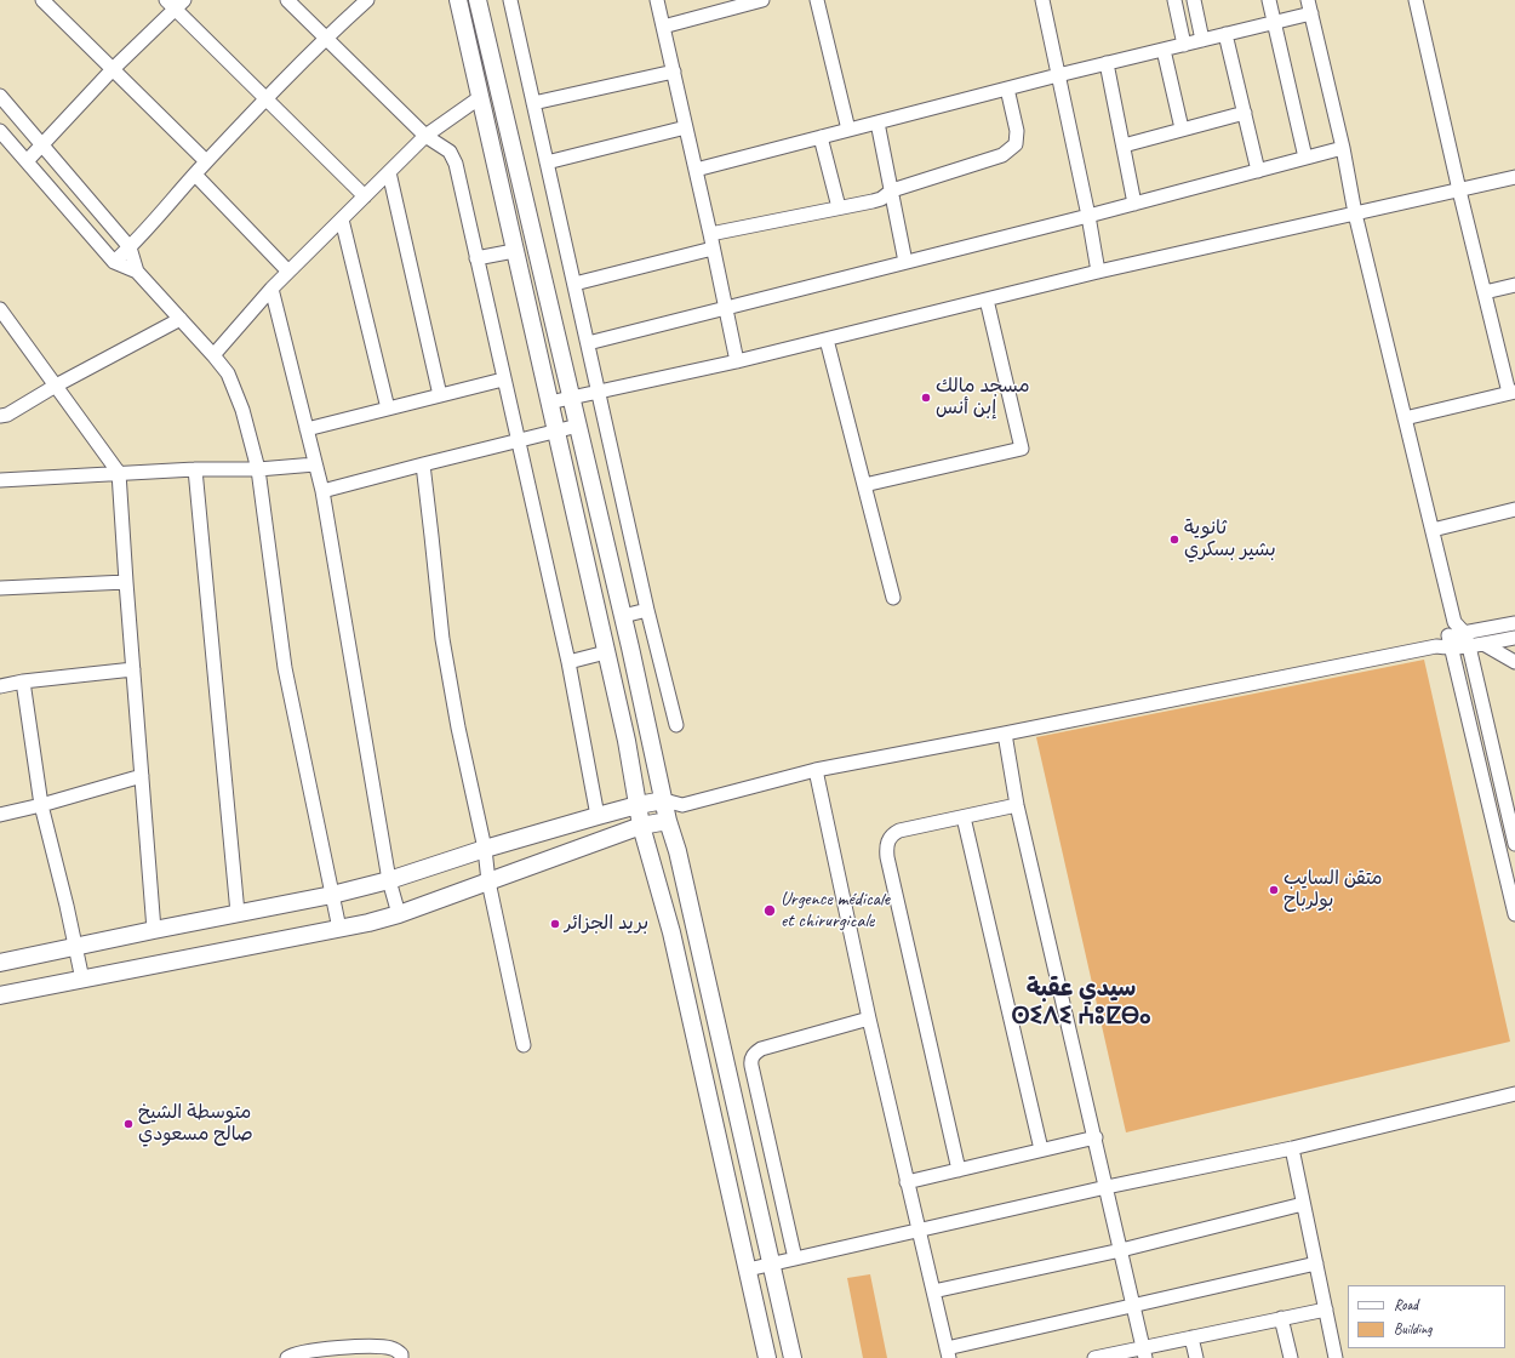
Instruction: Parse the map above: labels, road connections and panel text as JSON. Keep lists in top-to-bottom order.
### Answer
{
  "districts": ["سيدي عقبة ⵙⵉⴷⵉ ⵄⵓⵇⴱⴰ"],
  "places": [
    "مسجد مالك إبن أنس",
    "ثانوية بشير بسكري",
    "متقن السايب بولرباح",
    "Urgence médicale et chirurgicale",
    "بريد الجزائر",
    "متوسطة الشيخ صالح مسعودي"
  ],
  "legend": ["Road", "Building"]
}
